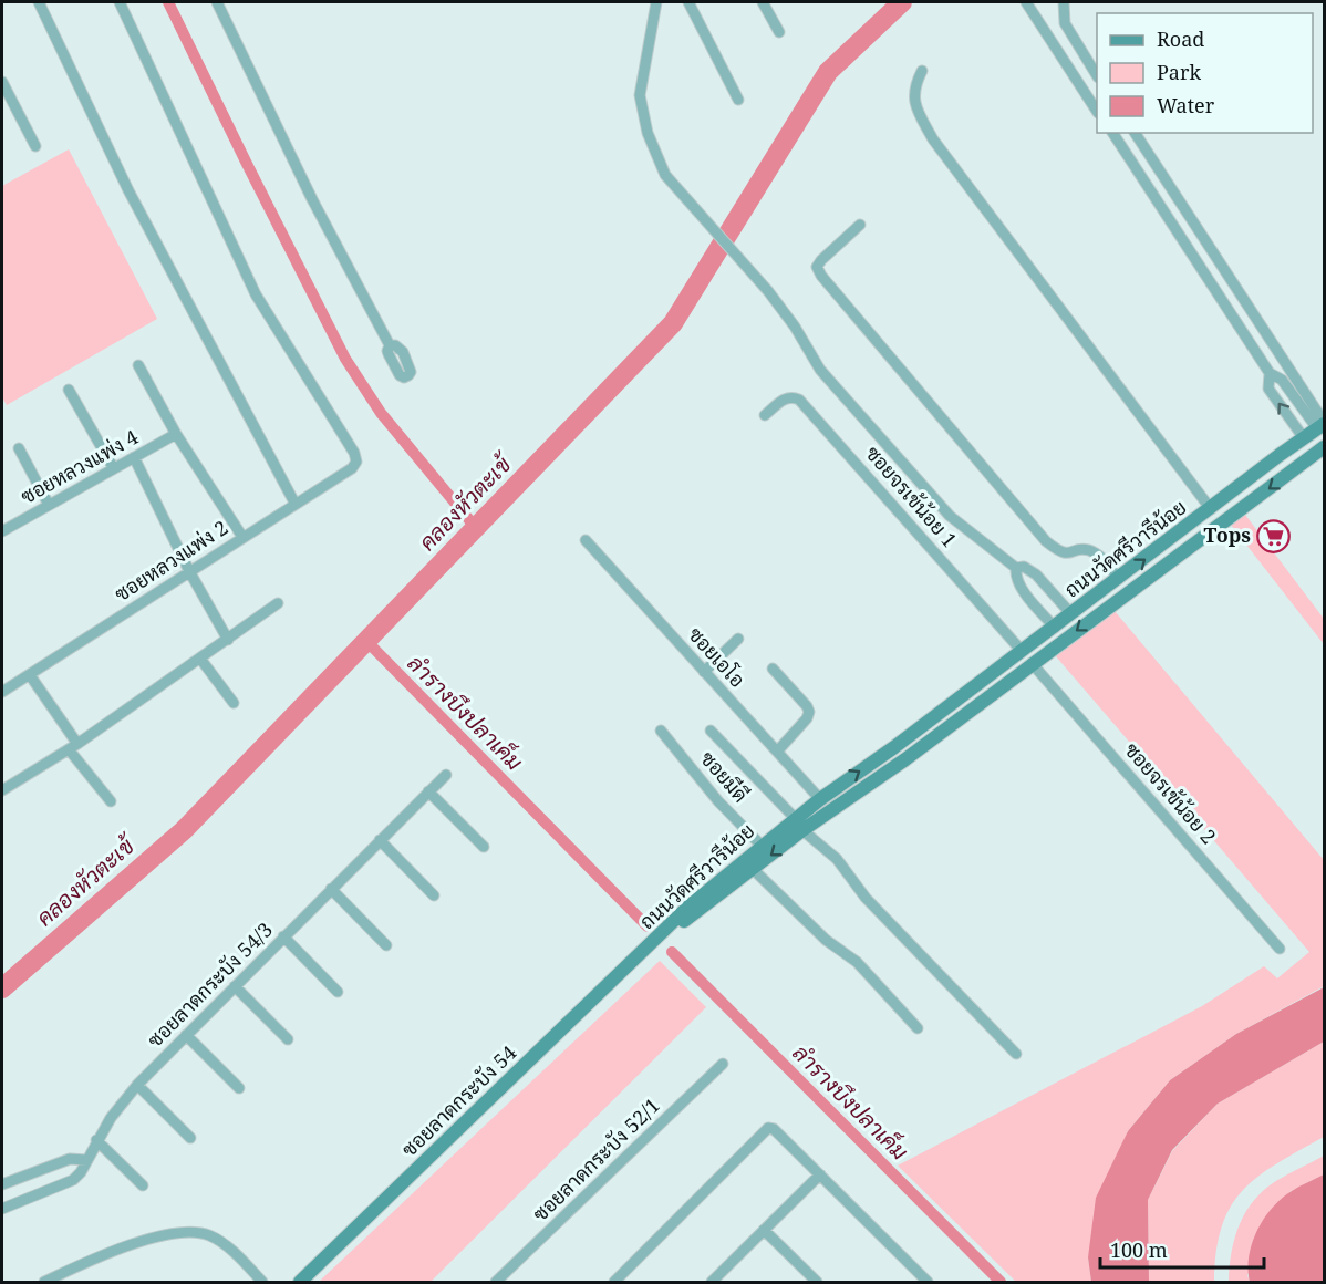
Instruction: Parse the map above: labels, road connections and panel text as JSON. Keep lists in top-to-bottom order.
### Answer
{
  "streets": {
    "main road": ["ถนนวัดศรีวารีน้อย", "ซอยลาดกระบัง 54"],
    "street": [
      "ซอยหลวงแพ่ง 4",
      "ซอยจรเข้น้อย 1",
      "ซอยหลวงแพ่ง 2",
      "ซอยเอโอ",
      "ซอยมีดี",
      "ซอยจรเข้น้อย 2",
      "ซอยลาดกระบัง 54/3",
      "ซอยลาดกระบัง 52/1"
    ]
  },
  "crossings": [
    ["ซอยจรเข้น้อย 1", "ถนนวัดศรีวารีน้อย"],
    ["ถนนวัดศรีวารีน้อย", "ซอยเอโอ"],
    ["ถนนวัดศรีวารีน้อย", "ซอยมีดี"],
    ["ถนนวัดศรีวารีน้อย", "ซอยจรเข้น้อย 2"],
    ["ถนนวัดศรีวารีน้อย", "ซอยลาดกระบัง 54"]
  ],
  "water": ["คลองหัวตะเข้", "ลำรางบึงปลาเค็ม"],
  "places": {
    "supermarket": ["Tops"]
  },
  "legend": ["Road", "Park", "Water"],
  "scale_bar": "100 m"
}
